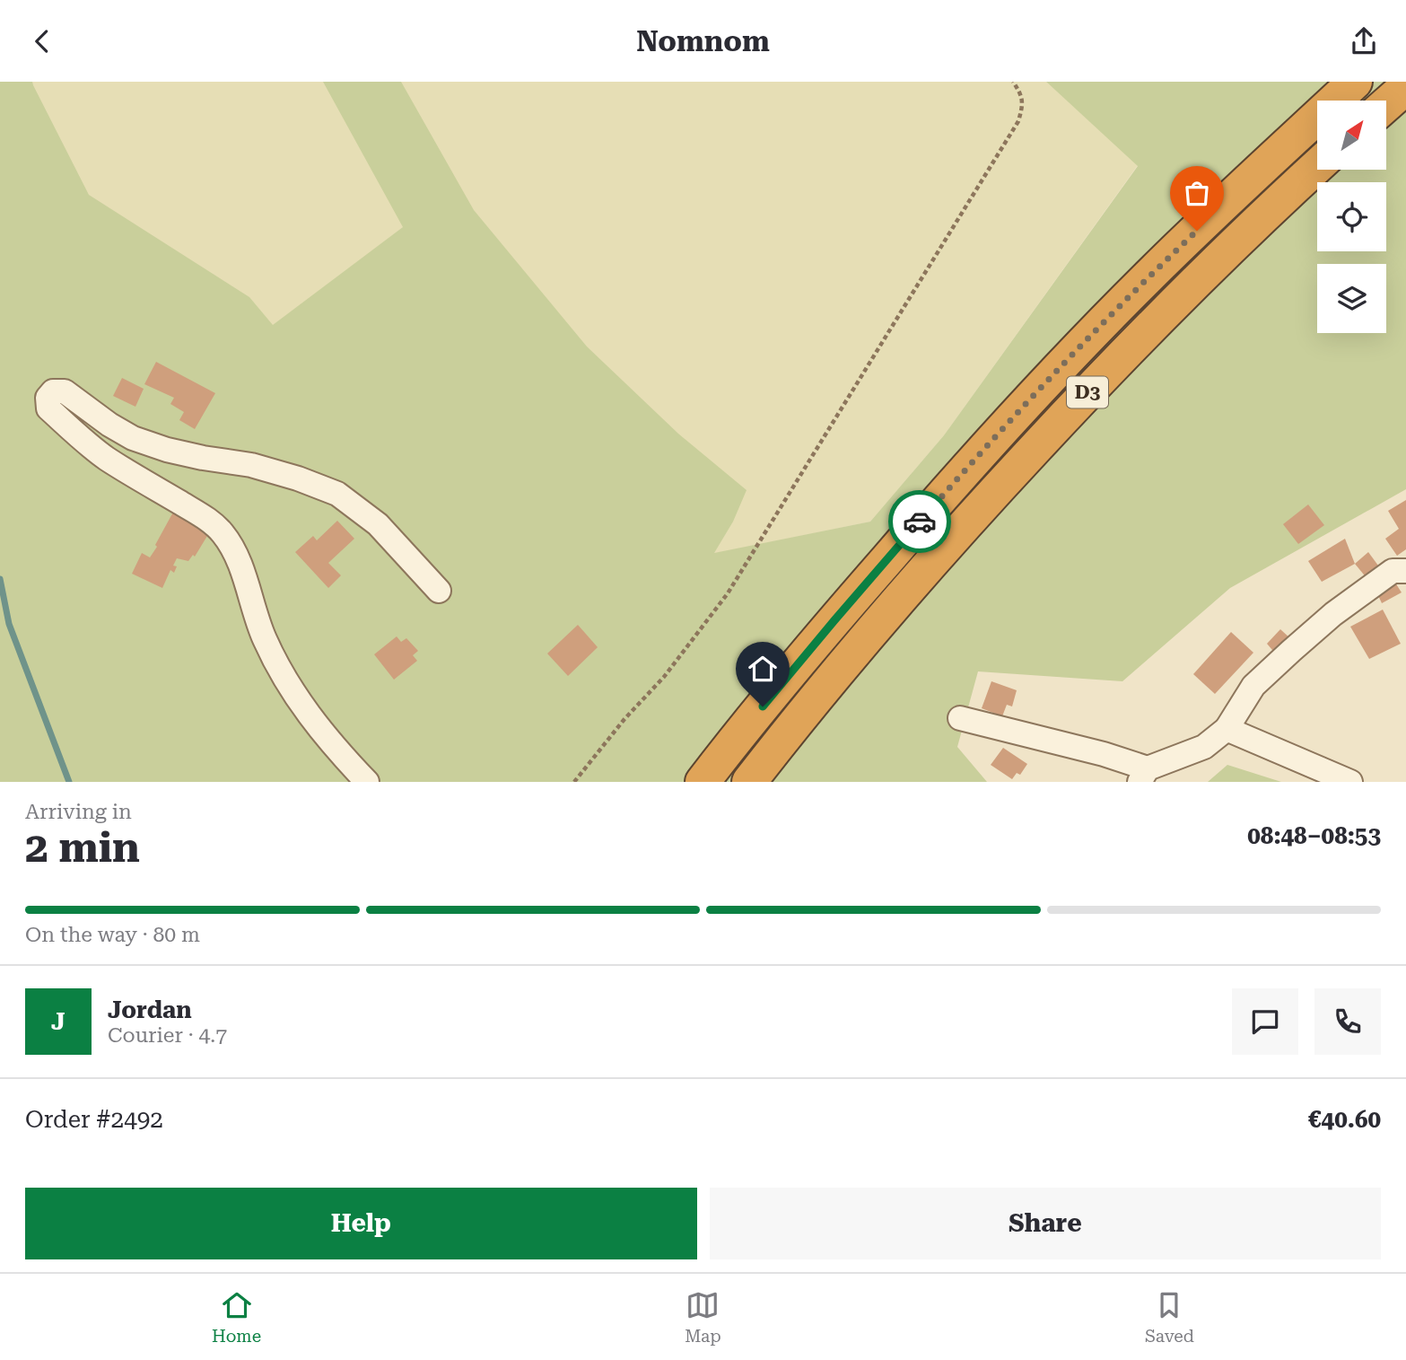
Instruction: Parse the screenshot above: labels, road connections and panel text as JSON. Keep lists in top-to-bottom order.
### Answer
{
  "streets": {
    "highway": ["D3"]
  },
  "north": "top right",
  "page": {
    "header": "Nomnom",
    "heading": ["2 min", "Arriving in", "08:48–08:53"],
    "panel": [
      "Jordan",
      "Courier · 4.7",
      "Order #2492",
      "€40.60"
    ],
    "bar": "On the way · 80 m",
    "round": "J",
    "buttons": ["Help", "Share"],
    "tabs": ["Home", "Map", "Saved"]
  }
}
